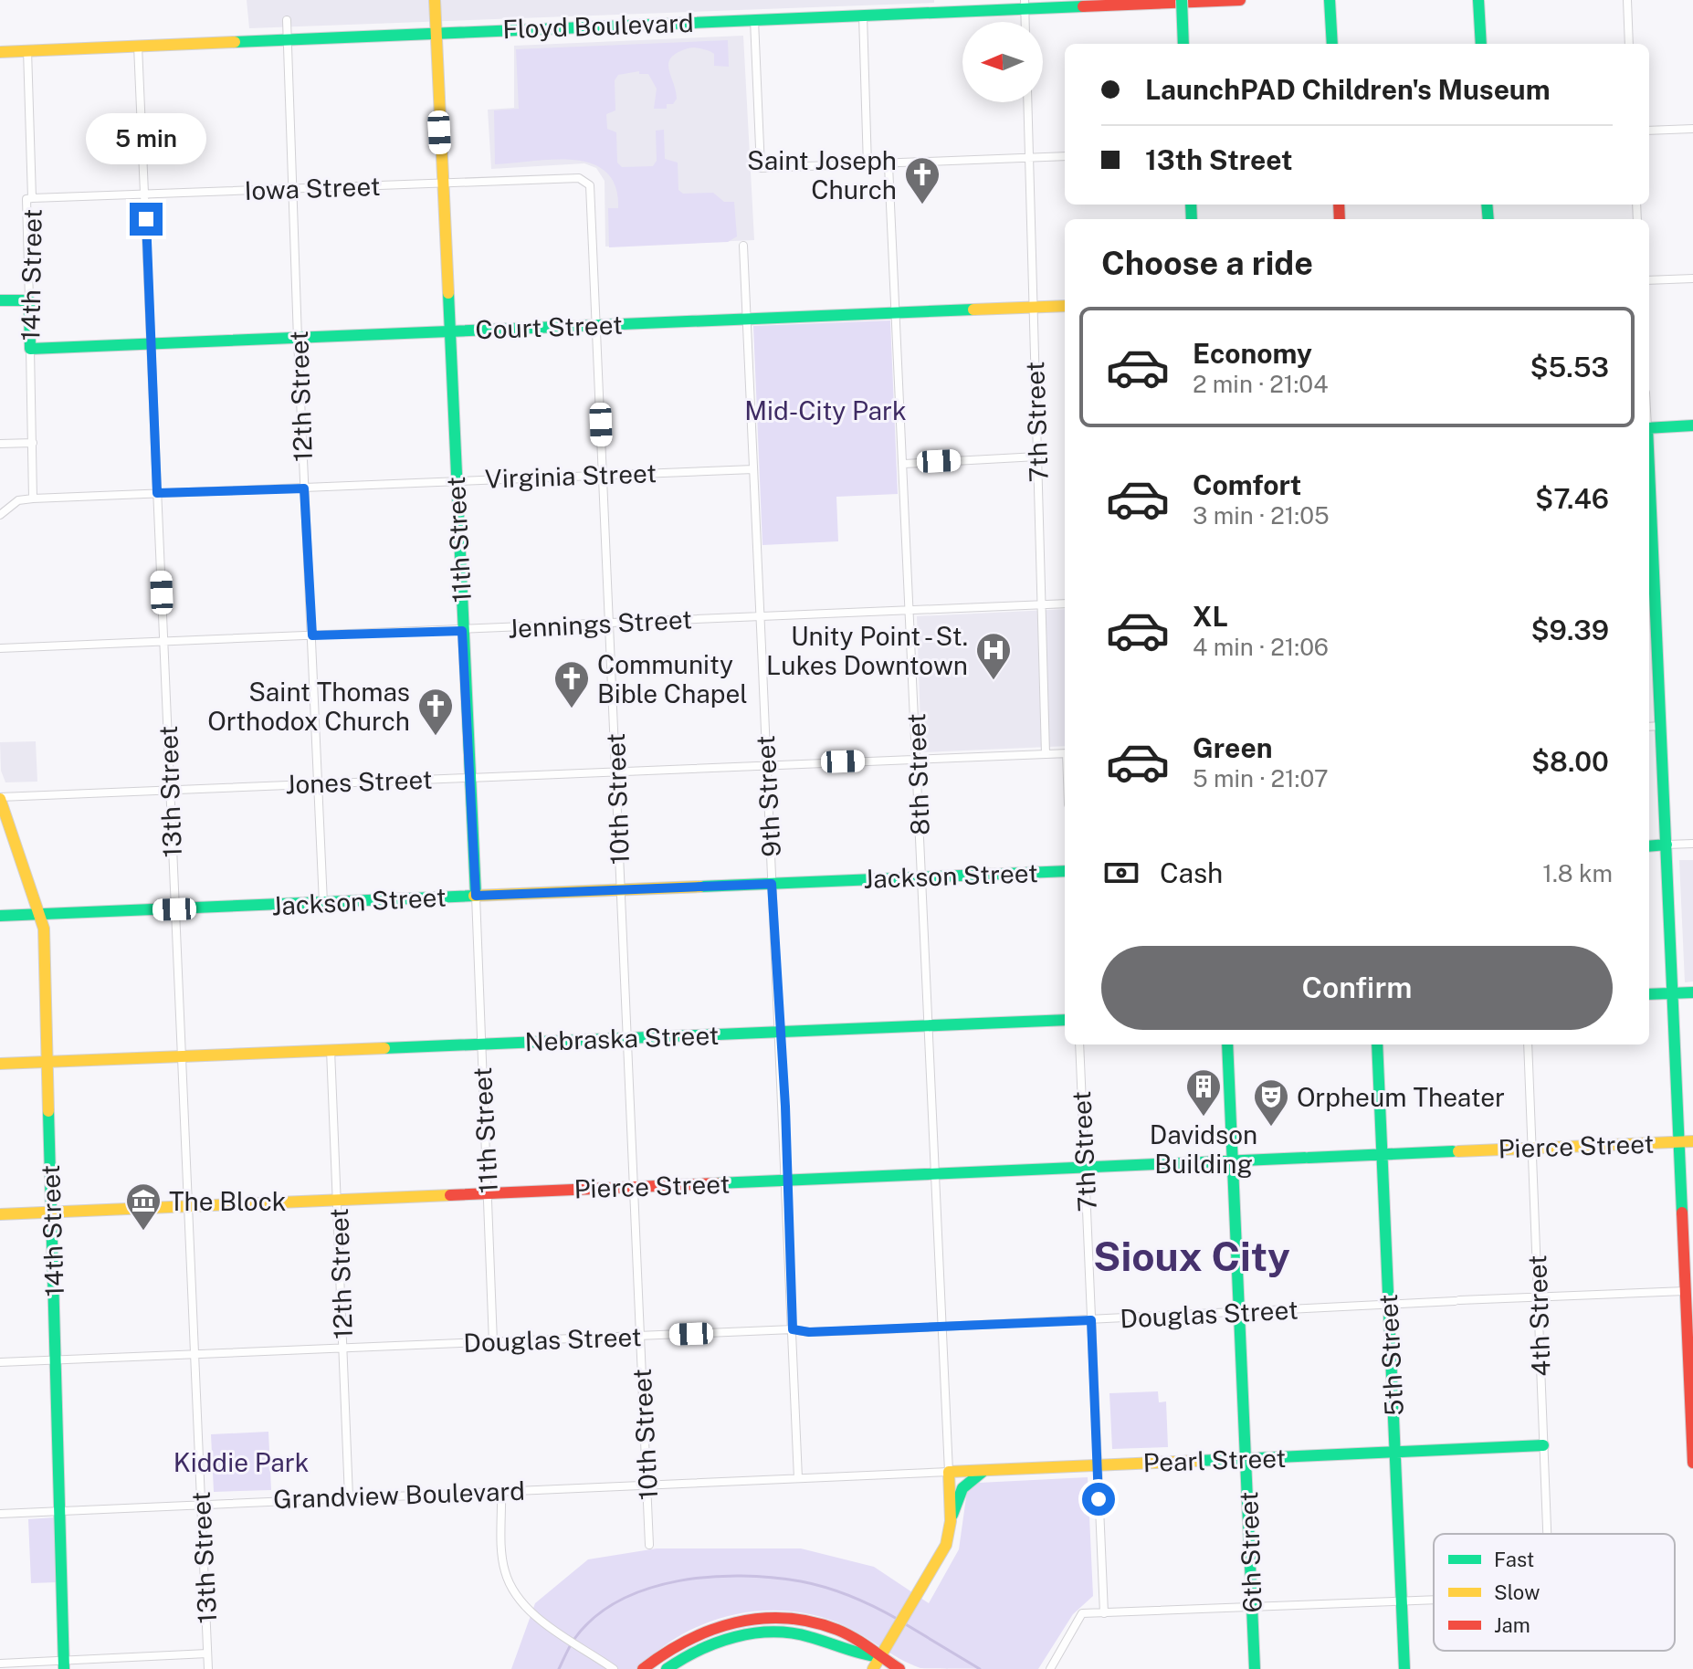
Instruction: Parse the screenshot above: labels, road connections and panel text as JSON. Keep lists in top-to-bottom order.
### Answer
{
  "streets": {
    "main road": [
      "Floyd Boulevard",
      "14th Street",
      "Court Street",
      "11th Street",
      "Jackson Street",
      "Nebraska Street",
      "Pierce Street",
      "5th Street",
      "Pearl Street",
      "6th Street"
    ],
    "street": [
      "Iowa Street",
      "12th Street",
      "7th Street",
      "Virginia Street",
      "Jennings Street",
      "8th Street",
      "Jones Street",
      "13th Street",
      "9th Street",
      "10th Street",
      "Douglas Street",
      "4th Street",
      "Grandview Boulevard"
    ]
  },
  "crossings": [
    ["Floyd Boulevard", "14th Street"],
    ["Floyd Boulevard", "12th Street"],
    ["Floyd Boulevard", "11th Street"],
    ["Floyd Boulevard", "13th Street"],
    ["Iowa Street", "14th Street"],
    ["Iowa Street", "12th Street"],
    ["Iowa Street", "11th Street"],
    ["Iowa Street", "13th Street"],
    ["Iowa Street", "10th Street"],
    ["14th Street", "Court Street"],
    ["14th Street", "Virginia Street"],
    ["14th Street", "Jones Street"],
    ["14th Street", "Jackson Street"],
    ["14th Street", "Nebraska Street"],
    ["14th Street", "Pierce Street"],
    ["14th Street", "Douglas Street"],
    ["14th Street", "Grandview Boulevard"],
    ["Court Street", "12th Street"],
    ["Court Street", "7th Street"],
    ["Court Street", "11th Street"],
    ["Court Street", "8th Street"],
    ["Court Street", "13th Street"],
    ["Court Street", "9th Street"],
    ["Court Street", "10th Street"],
    ["12th Street", "Virginia Street"],
    ["12th Street", "Jennings Street"],
    ["12th Street", "Jones Street"],
    ["12th Street", "Jackson Street"],
    ["12th Street", "Nebraska Street"],
    ["12th Street", "Pierce Street"],
    ["12th Street", "Douglas Street"],
    ["12th Street", "Grandview Boulevard"],
    ["7th Street", "Jennings Street"],
    ["7th Street", "Jones Street"],
    ["7th Street", "Pierce Street"],
    ["7th Street", "Douglas Street"],
    ["7th Street", "Pearl Street"],
    ["Virginia Street", "11th Street"],
    ["Virginia Street", "13th Street"],
    ["Virginia Street", "9th Street"],
    ["Virginia Street", "10th Street"],
    ["11th Street", "Jennings Street"],
    ["11th Street", "Jones Street"],
    ["11th Street", "Jackson Street"],
    ["11th Street", "Nebraska Street"],
    ["11th Street", "Pierce Street"],
    ["11th Street", "Douglas Street"],
    ["Jennings Street", "8th Street"],
    ["Jennings Street", "13th Street"],
    ["Jennings Street", "9th Street"],
    ["Jennings Street", "10th Street"],
    ["8th Street", "Jones Street"],
    ["8th Street", "Jackson Street"],
    ["8th Street", "Nebraska Street"],
    ["8th Street", "Pierce Street"],
    ["8th Street", "Douglas Street"],
    ["8th Street", "Pearl Street"],
    ["Jones Street", "13th Street"],
    ["Jones Street", "9th Street"],
    ["Jones Street", "10th Street"],
    ["13th Street", "Jackson Street"],
    ["13th Street", "Nebraska Street"],
    ["13th Street", "Pierce Street"],
    ["13th Street", "Douglas Street"],
    ["13th Street", "Grandview Boulevard"],
    ["9th Street", "Jackson Street"],
    ["9th Street", "Nebraska Street"],
    ["9th Street", "Pierce Street"],
    ["9th Street", "Douglas Street"],
    ["9th Street", "Pearl Street"],
    ["9th Street", "Grandview Boulevard"],
    ["10th Street", "Jackson Street"],
    ["10th Street", "Nebraska Street"],
    ["10th Street", "Pierce Street"],
    ["10th Street", "Douglas Street"],
    ["10th Street", "Grandview Boulevard"],
    ["Pierce Street", "4th Street"],
    ["Pierce Street", "5th Street"],
    ["Pierce Street", "6th Street"],
    ["Douglas Street", "4th Street"],
    ["Douglas Street", "5th Street"],
    ["Douglas Street", "6th Street"],
    ["4th Street", "5th Street"],
    ["4th Street", "Pearl Street"],
    ["5th Street", "Pearl Street"],
    ["Pearl Street", "Grandview Boulevard"],
    ["Pearl Street", "6th Street"]
  ],
  "districts": ["Sioux City"],
  "parks": ["Mid-City Park", "Kiddie Park"],
  "places": {
    "church": ["Saint Joseph Church", "Community Bible Chapel", "Saint Thomas Orthodox Church"],
    "hospital": ["Unity Point - St. Lukes Downtown"],
    "building": ["Davidson Building"],
    "theatre": ["Orpheum Theater"],
    "museum": ["The Block"]
  },
  "legend": ["Fast", "Slow", "Jam"],
  "north": "left",
  "page": {
    "banner": ["LaunchPAD Children's Museum", "13th Street"],
    "bubble": "5 min",
    "heading": "Choose a ride",
    "list": [
      {
        "name": "Economy",
        "note": "2 min · 21:04",
        "value": "$5.53"
      },
      {
        "name": "Comfort",
        "note": "3 min · 21:05",
        "value": "$7.46"
      },
      {
        "name": "XL",
        "note": "4 min · 21:06",
        "value": "$9.39"
      },
      {
        "name": "Green",
        "note": "5 min · 21:07",
        "value": "$8.00"
      }
    ],
    "pay": ["Cash", "1.8 km"],
    "buttons": "Confirm"
  }
}
